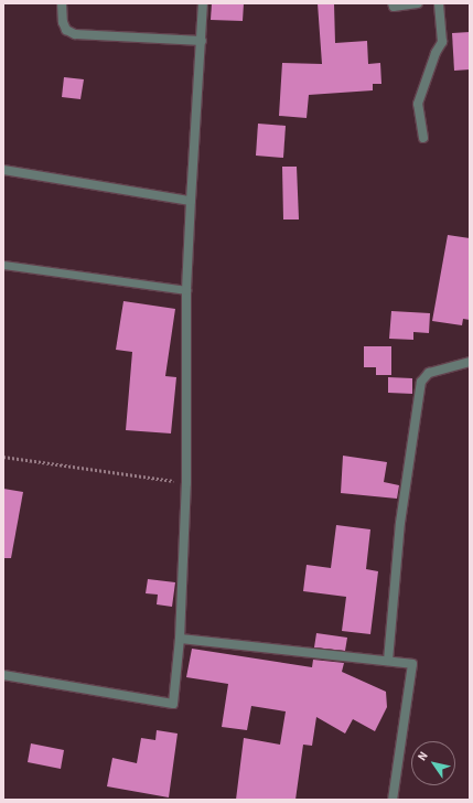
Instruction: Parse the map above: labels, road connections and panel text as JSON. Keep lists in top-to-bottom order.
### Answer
{
  "north": "top left"
}
